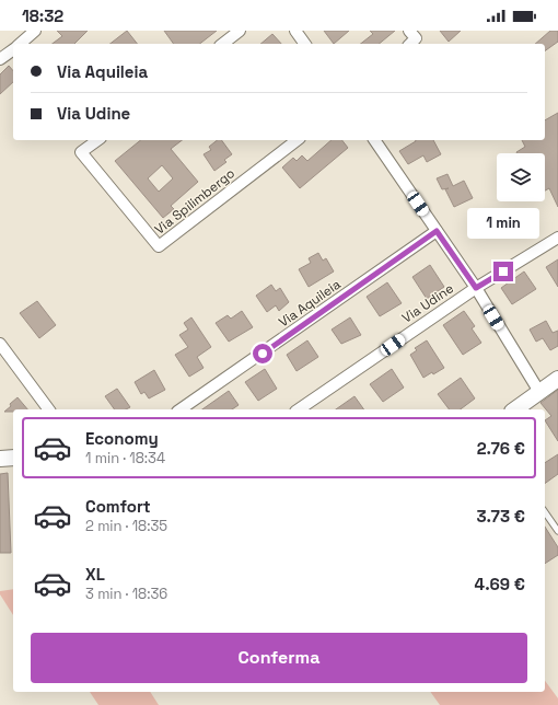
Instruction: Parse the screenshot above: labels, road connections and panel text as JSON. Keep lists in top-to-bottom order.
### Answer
{
  "streets": {
    "street": ["Via Spilimbergo", "Via Aquileia", "Via Udine"]
  },
  "page": {
    "status": "18:32",
    "banner": ["Via Aquileia", "Via Udine"],
    "bubble": "1 min",
    "list": [
      {
        "name": "Economy",
        "note": "1 min · 18:34",
        "value": "2.76 €"
      },
      {
        "name": "Comfort",
        "note": "2 min · 18:35",
        "value": "3.73 €"
      },
      {
        "name": "XL",
        "note": "3 min · 18:36",
        "value": "4.69 €"
      }
    ],
    "buttons": "Conferma"
  }
}
